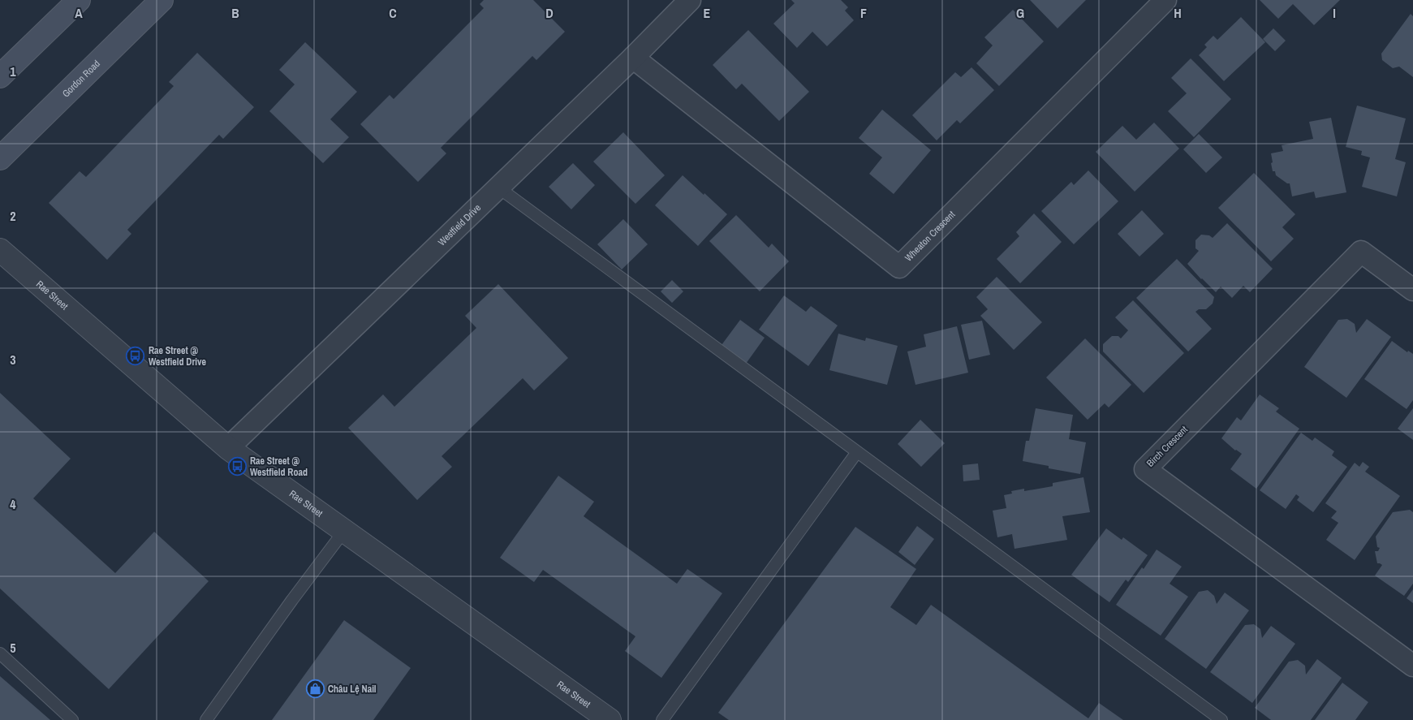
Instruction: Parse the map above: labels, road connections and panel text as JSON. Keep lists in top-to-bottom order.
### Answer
{
  "streets": {
    "main road": ["Gordon Road"],
    "street": [
      "Westfield Drive",
      "Wheaton Crescent",
      "Rae Street",
      "Birch Crescent"
    ]
  },
  "crossings": [
    ["Westfield Drive", "Wheaton Crescent"],
    ["Westfield Drive", "Rae Street"]
  ],
  "places": {
    "bus stop": ["Rae Street @ Westfield Drive", "Rae Street @ Westfield Road"],
    "shop": ["Châu Lệ Nail"]
  },
  "grid": {
    "columns": [
      "A",
      "B",
      "C",
      "D",
      "E",
      "F",
      "G",
      "H",
      "I"
    ],
    "rows": [
      "1",
      "2",
      "3",
      "4",
      "5"
    ]
  }
}
